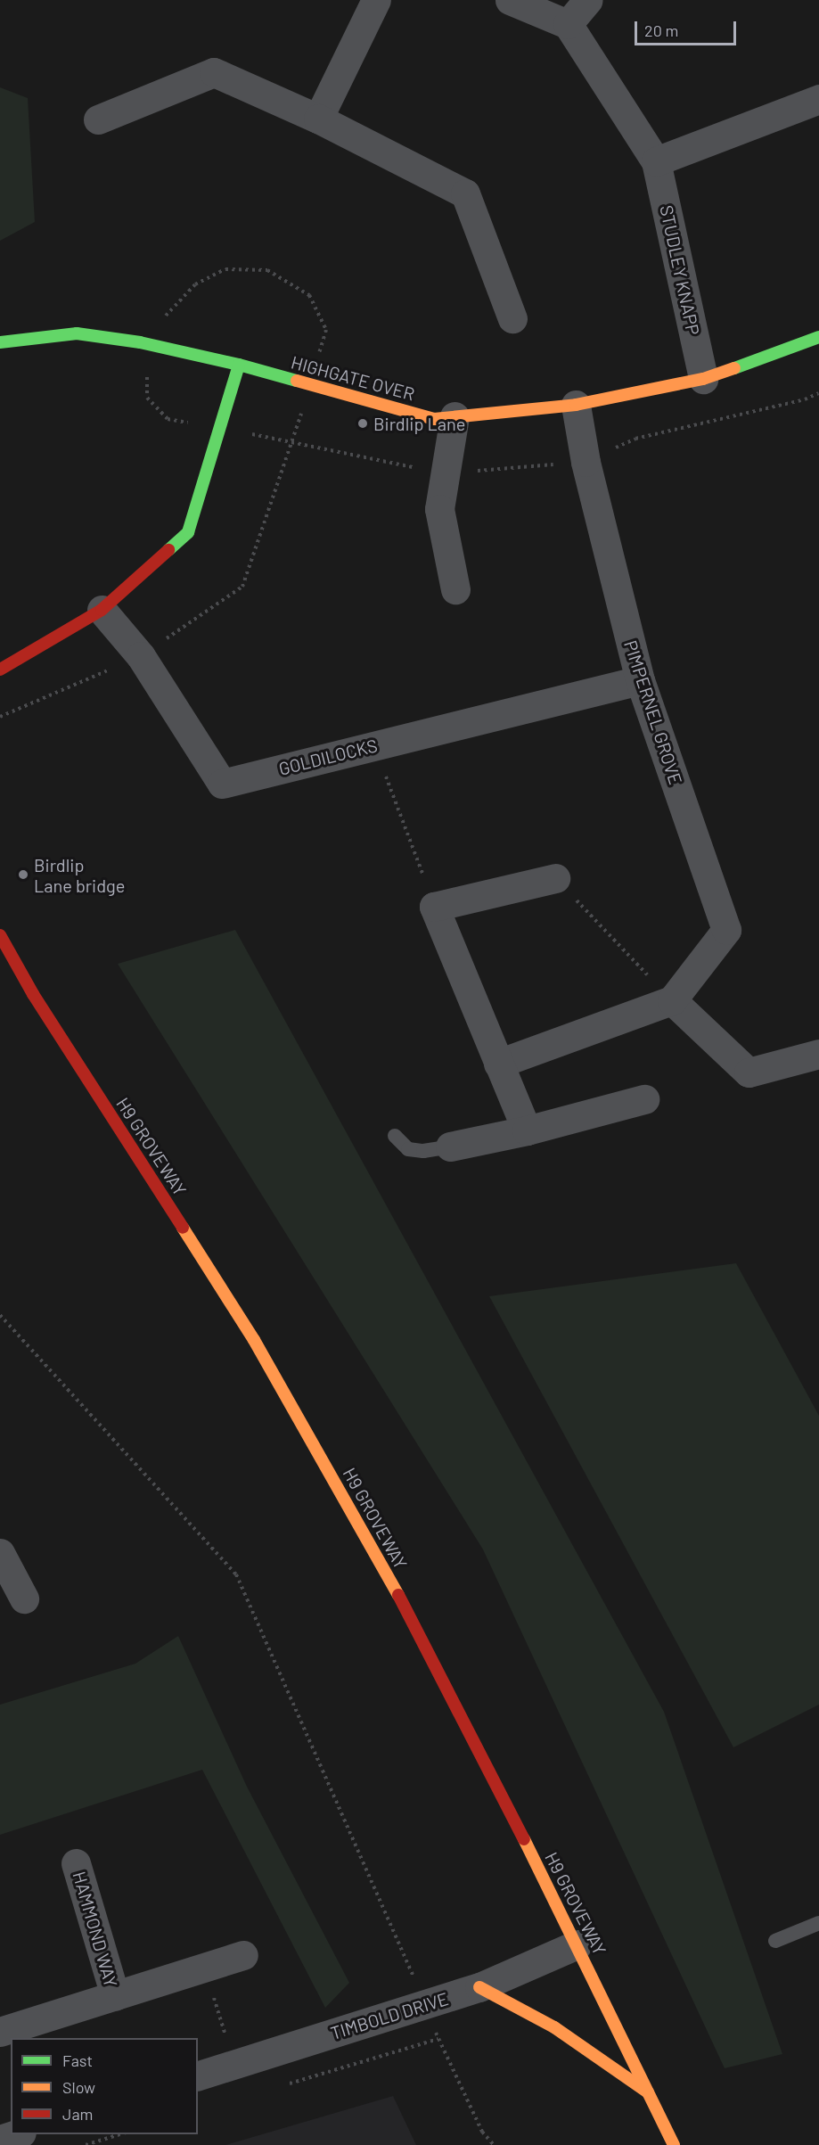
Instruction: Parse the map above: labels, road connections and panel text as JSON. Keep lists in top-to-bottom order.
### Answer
{
  "streets": {
    "street": [
      "STUDLEY KNAPP",
      "HIGHGATE OVER",
      "PIMPERNEL GROVE",
      "GOLDILOCKS",
      "H9 GROVEWAY",
      "HAMMOND WAY",
      "TIMBOLD DRIVE"
    ]
  },
  "crossings": [
    ["STUDLEY KNAPP", "HIGHGATE OVER"],
    ["HIGHGATE OVER", "PIMPERNEL GROVE"],
    ["PIMPERNEL GROVE", "GOLDILOCKS"],
    ["H9 GROVEWAY", "TIMBOLD DRIVE"]
  ],
  "places": ["Birdlip Lane", "Birdlip Lane bridge"],
  "legend": ["Fast", "Slow", "Jam"],
  "scale_bar": "20 m"
}
